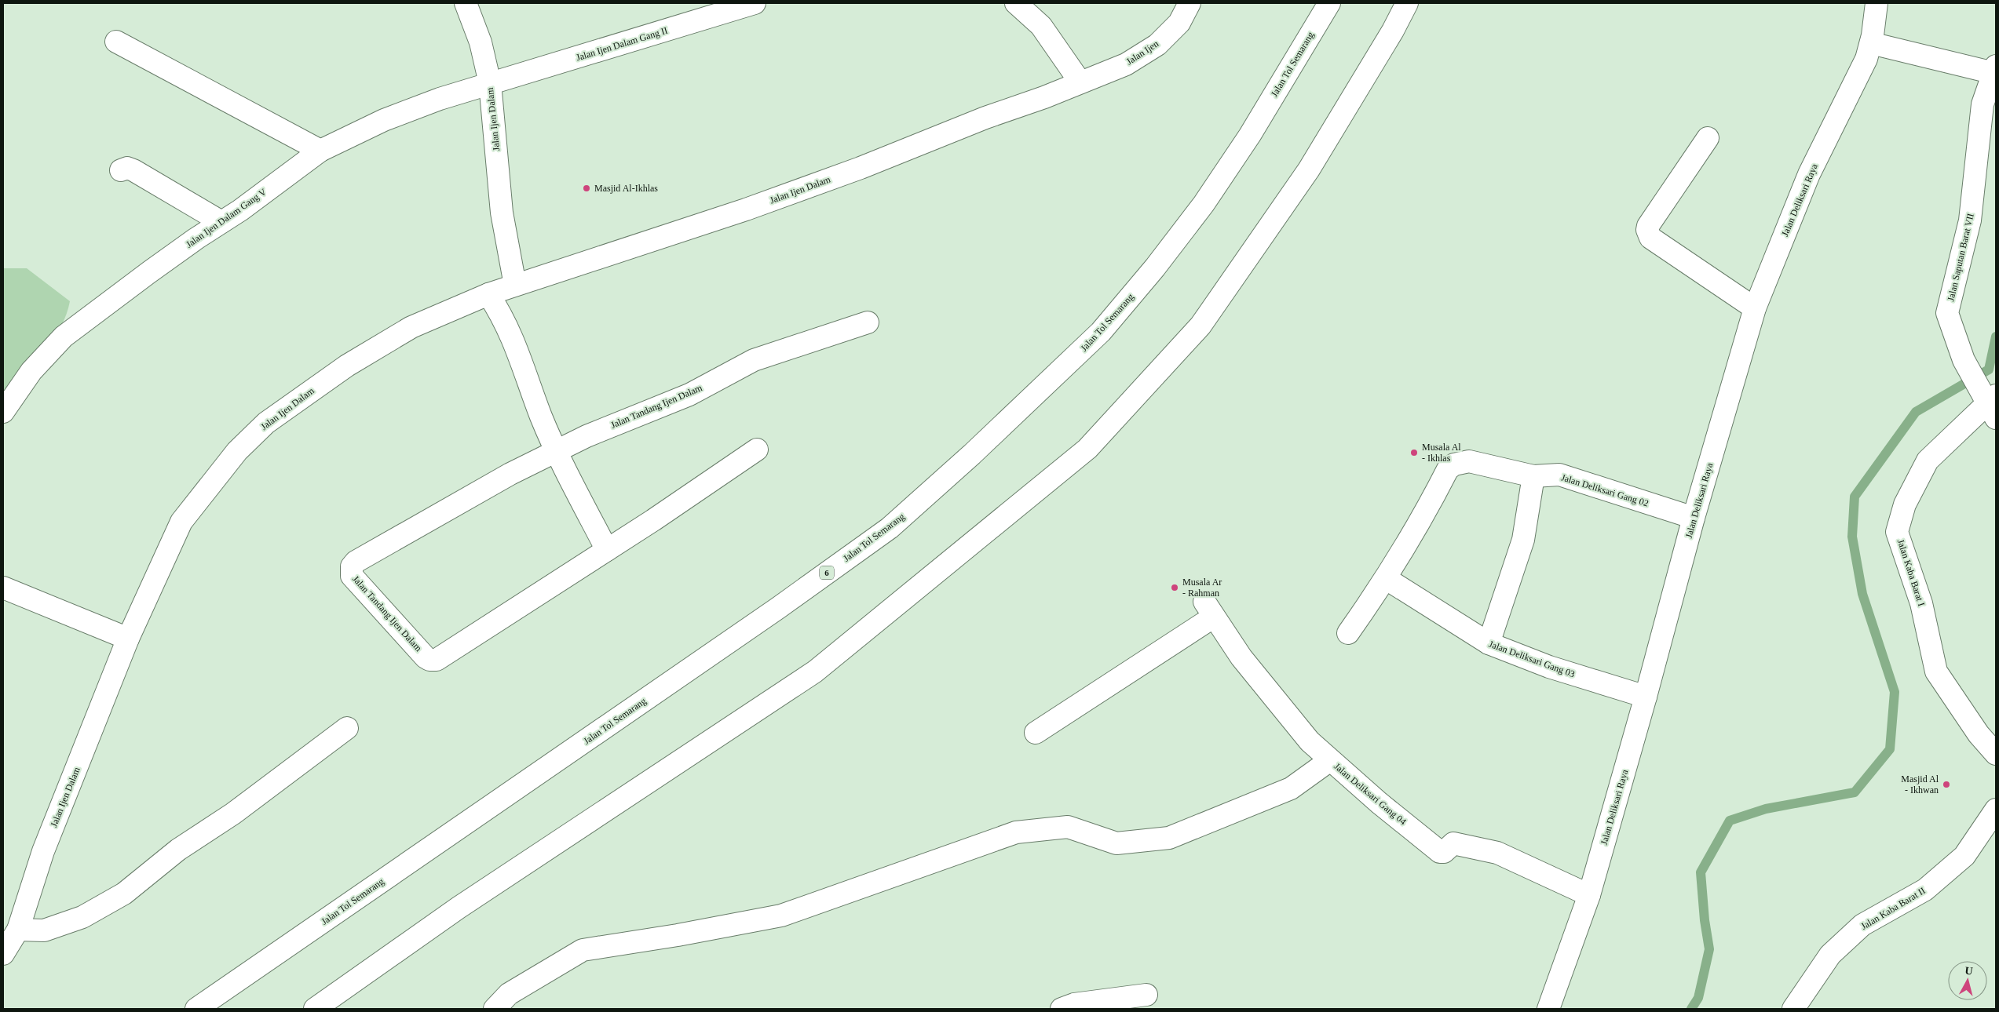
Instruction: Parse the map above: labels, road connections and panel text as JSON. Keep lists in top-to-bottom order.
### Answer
{
  "streets": {
    "main road": [
      "Jalan Ijen Dalam Gang II",
      "Jalan Ijen",
      "Jalan Tol Semarang",
      "Jalan Ijen Dalam",
      "Jalan Deliksari Raya",
      "Jalan Ijen Dalam Gang V",
      "Jalan Saputan Barat VII",
      "Jalan Tandang Ijen Dalam",
      "Jalan Deliksari Gang 02",
      "6",
      "Jalan Kaba Barat I",
      "Jalan Deliksari Gang 03",
      "Jalan Deliksari Gang 04",
      "Jalan Kaba Barat II"
    ]
  },
  "crossings": [
    ["Jalan Ijen Dalam Gang II", "Jalan Ijen Dalam"],
    ["Jalan Ijen Dalam Gang II", "Jalan Ijen Dalam Gang V"],
    ["Jalan Ijen", "Jalan Ijen Dalam"],
    ["Jalan Ijen Dalam", "Jalan Ijen Dalam Gang V"],
    ["Jalan Deliksari Raya", "Jalan Deliksari Gang 02"],
    ["Jalan Deliksari Raya", "Jalan Deliksari Gang 03"],
    ["Jalan Deliksari Raya", "Jalan Deliksari Gang 04"],
    ["Jalan Saputan Barat VII", "Jalan Kaba Barat I"],
    ["Jalan Deliksari Gang 02", "Jalan Deliksari Gang 03"]
  ],
  "places": [
    "Masjid Al-Ikhlas",
    "Musala Al - Ikhlas",
    "Musala Ar - Rahman",
    "Masjid Al - Ikhwan"
  ],
  "north": "top"
}
